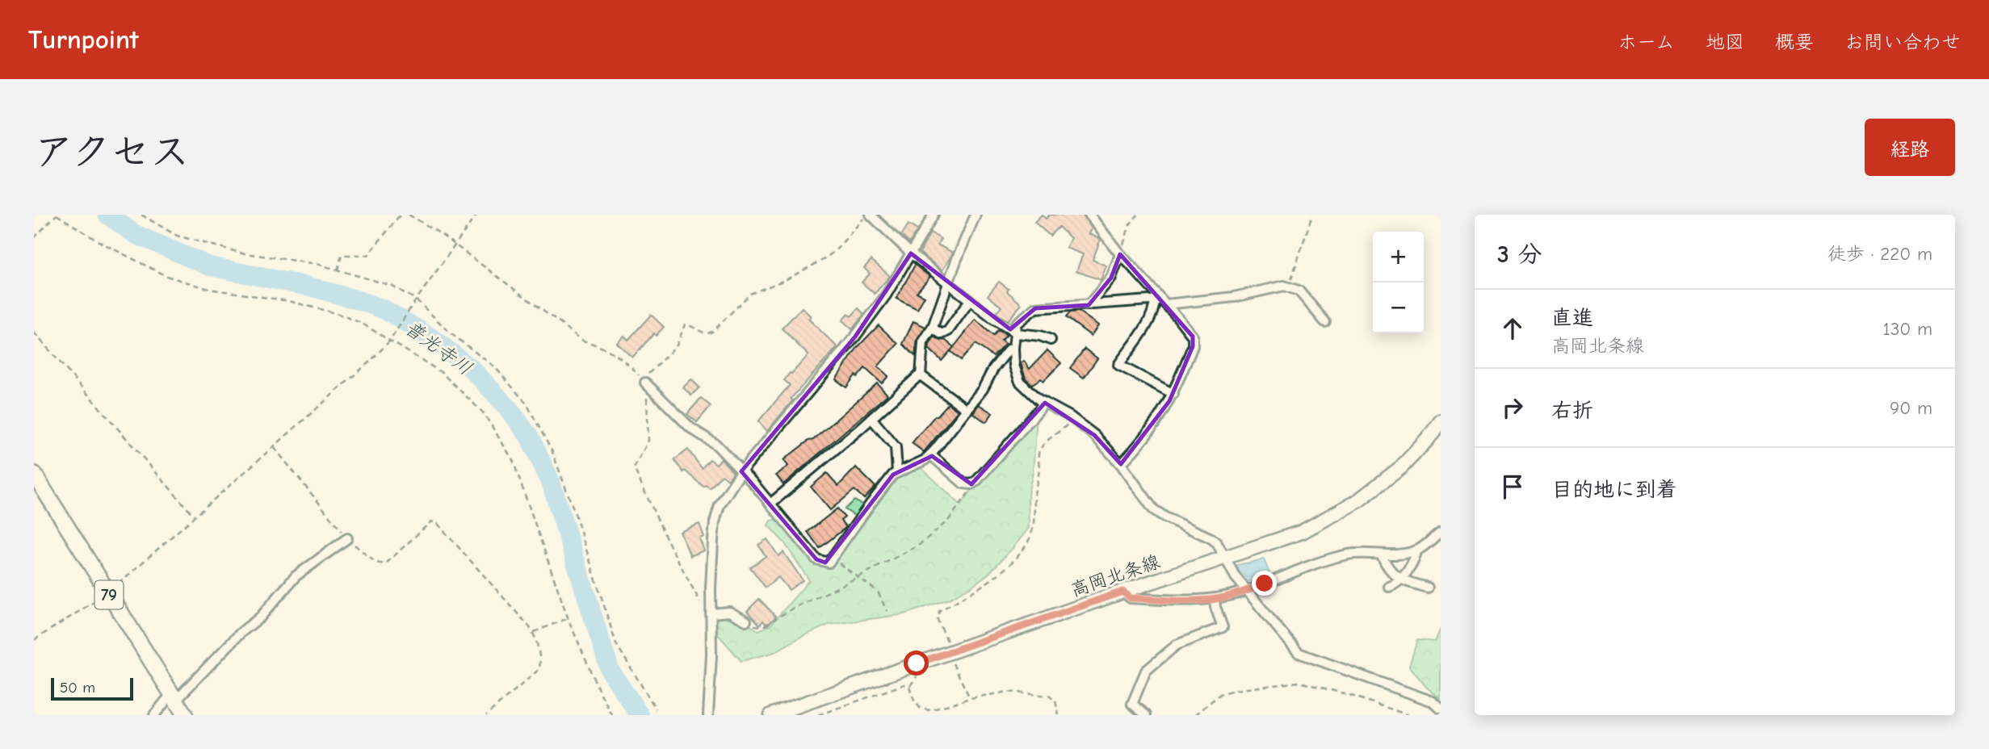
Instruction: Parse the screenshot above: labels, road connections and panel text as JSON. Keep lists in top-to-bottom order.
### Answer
{
  "streets": {
    "main road": ["高岡北条線", "79"]
  },
  "water": ["普光寺川"],
  "scale_bar": "50 m",
  "page": {
    "header": "Turnpoint",
    "nav": [
      "ホーム",
      "地図",
      "概要",
      "お問い合わせ"
    ],
    "title": "アクセス",
    "buttons": "経路",
    "heading": ["3 分", "徒歩 · 220 m"],
    "map_buttons": ["+", "−"],
    "list": [
      ["直進", "高岡北条線", "130 m"],
      ["右折", "90 m"],
      "目的地に到着"
    ],
    "scale": "50 m"
  }
}
